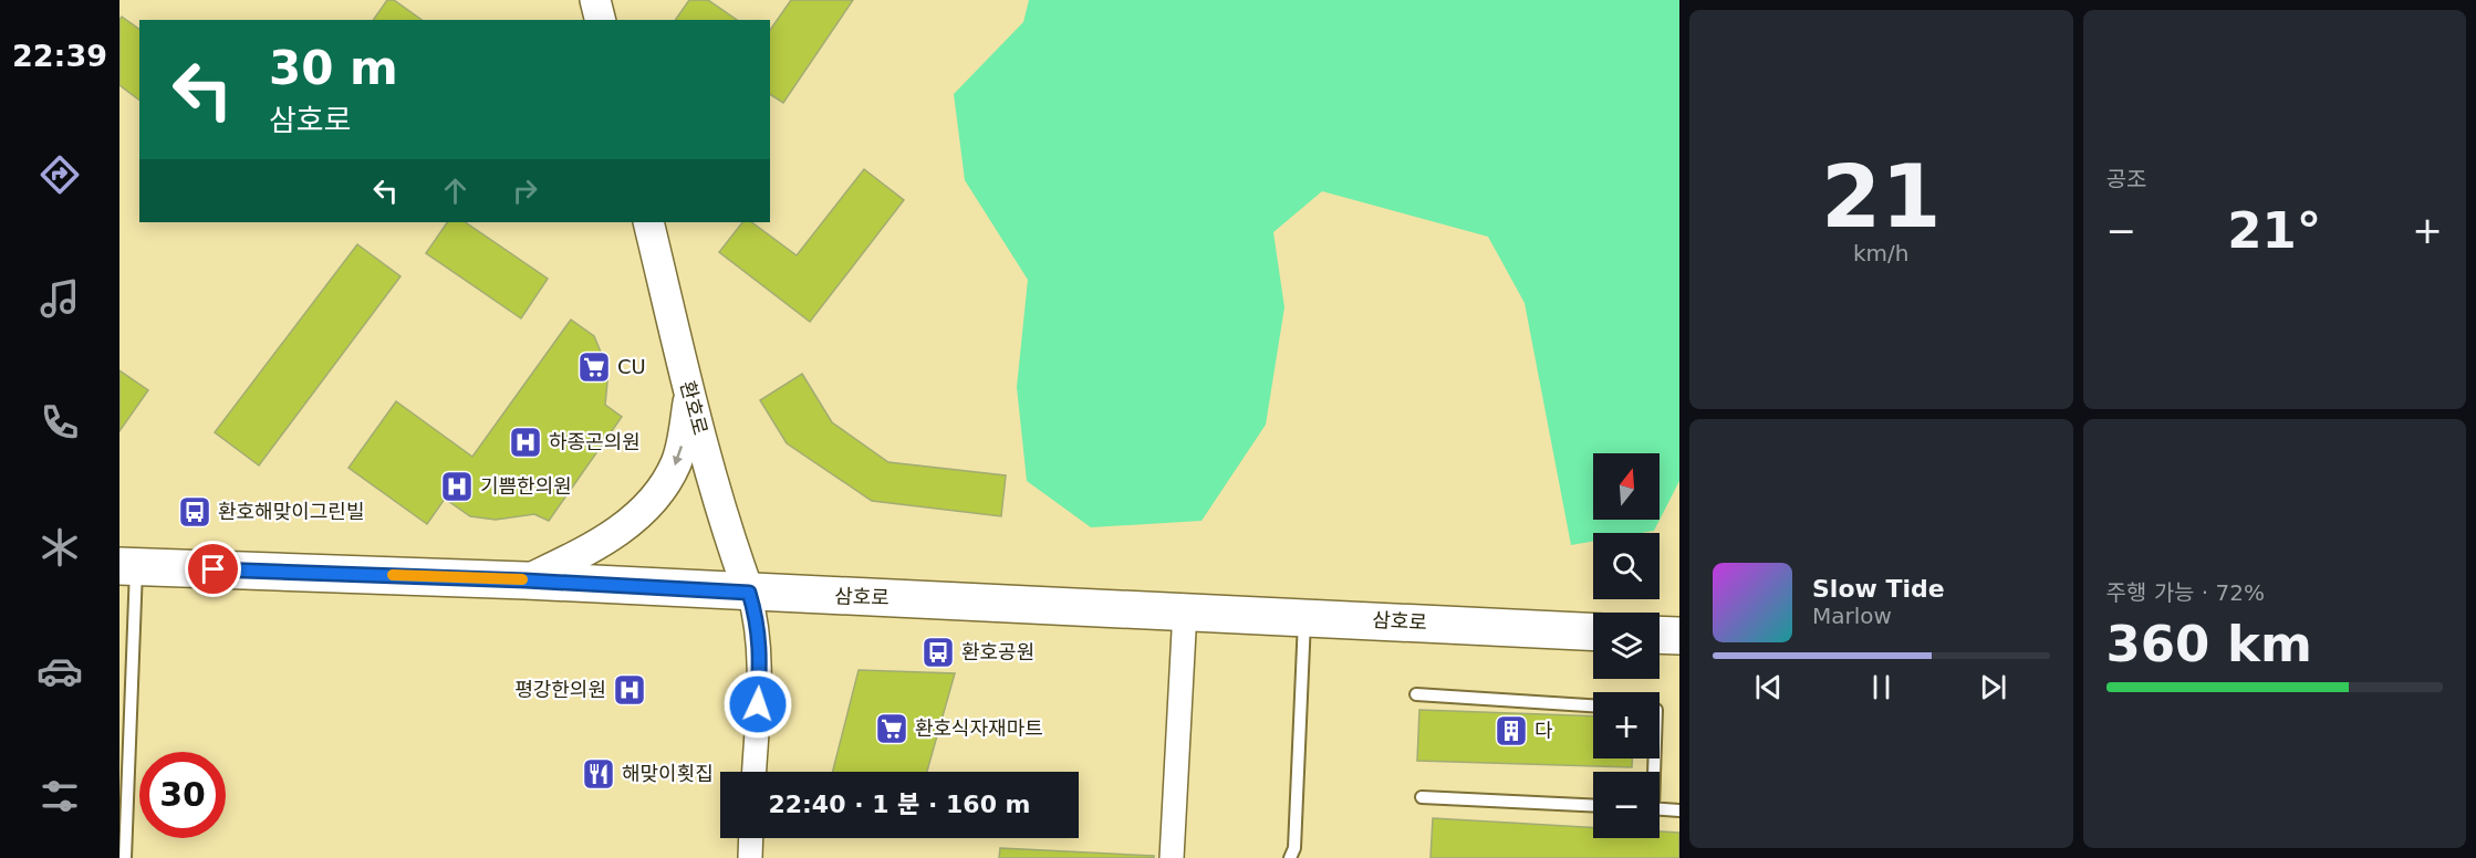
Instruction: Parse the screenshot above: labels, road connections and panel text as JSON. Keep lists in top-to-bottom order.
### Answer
{
  "streets": {
    "main road": ["삼호로"],
    "street": ["환호로"]
  },
  "crossings": [
    ["환호로", "삼호로"]
  ],
  "places": {
    "supermarket": ["CU", "환호식자재마트"],
    "hospital": ["하종곤의원", "기쁨한의원", "평강한의원"],
    "bus stop": ["환호해맞이그린빌", "환호공원"],
    "building": ["다"],
    "restaurant": ["해맞이횟집"]
  },
  "north": "top",
  "page": {
    "tabs": "22:39",
    "tile": [
      ["21", "km/h"],
      "공조",
      ["주행 가능 · 72%", "360 km"]
    ],
    "turn": ["30 m", "삼호로"],
    "heat": ["−", "21°", "+"],
    "map_buttons": ["+", "−"],
    "song": ["Slow Tide", "Marlow"],
    "limit": "30",
    "trip": "22:40 · 1 분 · 160 m"
  }
}
